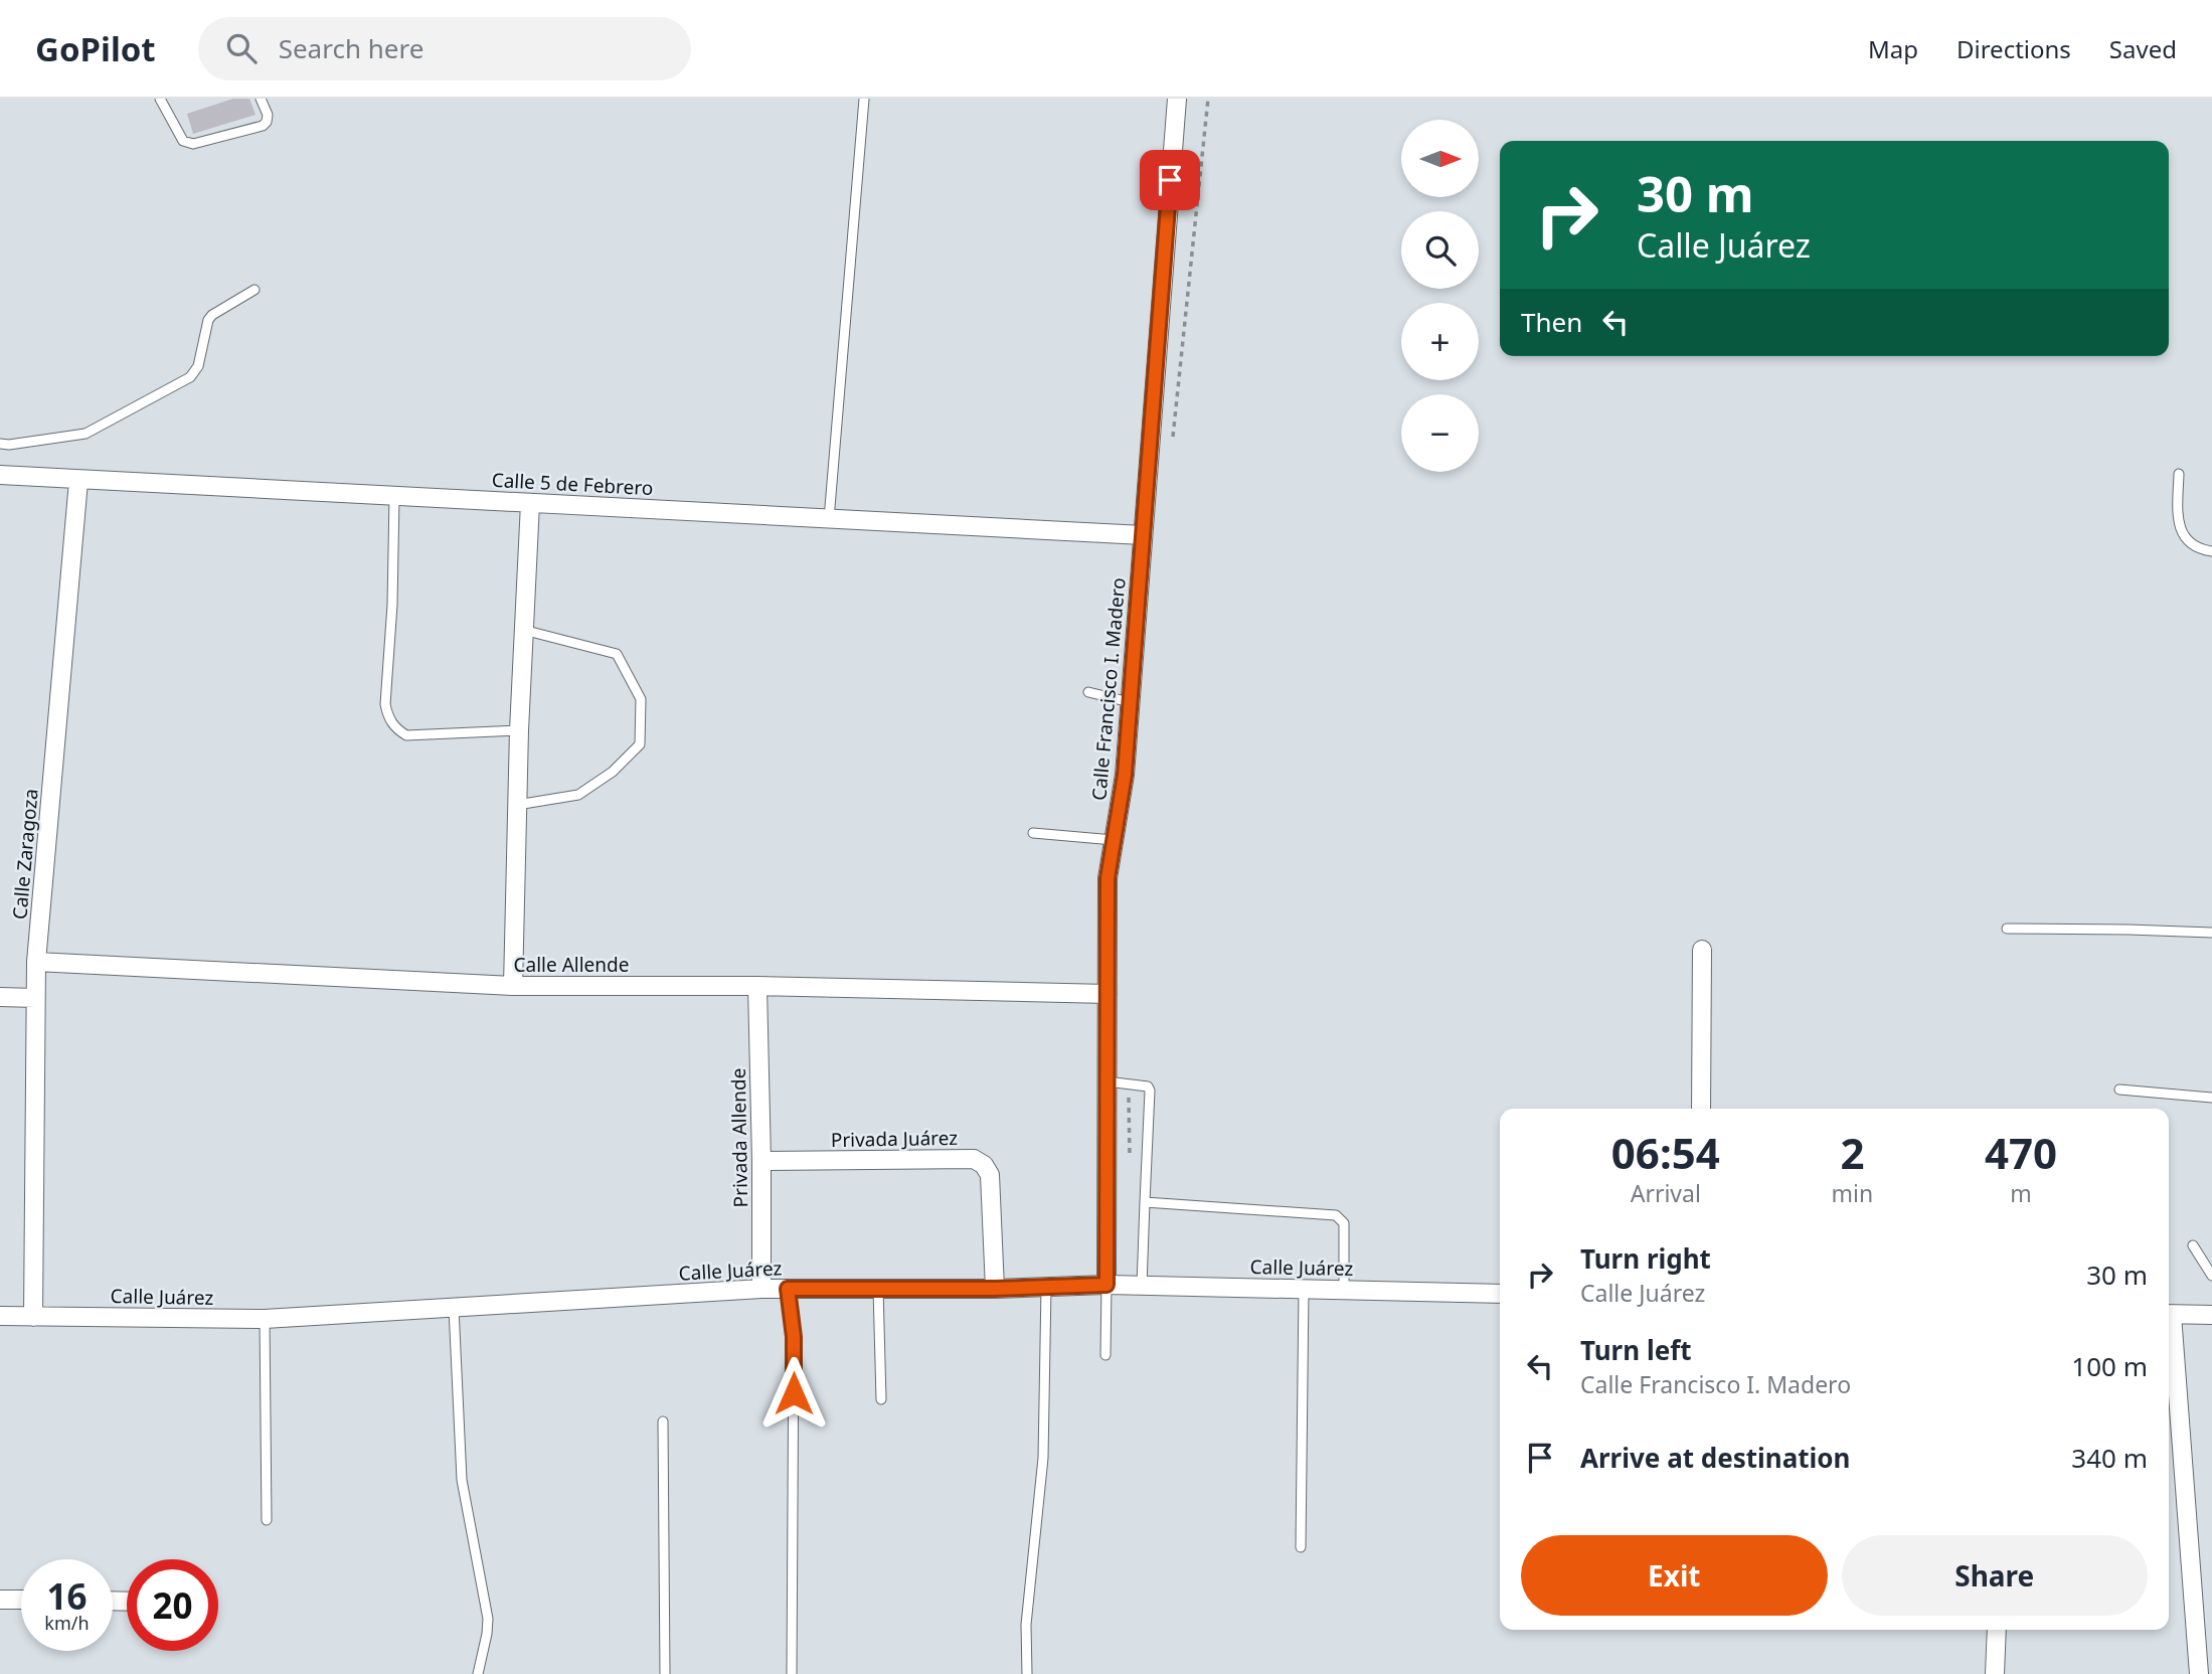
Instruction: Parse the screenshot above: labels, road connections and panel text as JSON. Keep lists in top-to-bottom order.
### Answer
{
  "streets": {
    "street": [
      "Calle 5 de Febrero",
      "Calle Francisco I. Madero",
      "Calle Zaragoza",
      "Calle Allende",
      "Privada Allende",
      "Privada Juárez",
      "Calle Juárez"
    ]
  },
  "crossings": [
    ["Calle 5 de Febrero", "Calle Francisco I. Madero"],
    ["Calle 5 de Febrero", "Calle Zaragoza"],
    ["Calle Francisco I. Madero", "Calle Allende"],
    ["Calle Francisco I. Madero", "Calle Juárez"],
    ["Calle Zaragoza", "Calle Allende"],
    ["Calle Zaragoza", "Calle Juárez"],
    ["Calle Allende", "Privada Allende"],
    ["Privada Allende", "Privada Juárez"],
    ["Privada Allende", "Calle Juárez"],
    ["Privada Juárez", "Calle Juárez"]
  ],
  "north": "right",
  "page": {
    "header": "GoPilot",
    "search": "Search here",
    "nav": ["Map", "Directions", "Saved"],
    "map_buttons": ["+", "−"],
    "turn": ["30 m", "Calle Juárez"],
    "then": "Then",
    "eta": [
      "06:54",
      "Arrival",
      "2",
      "min",
      "470",
      "m"
    ],
    "list": [
      {
        "name": "Turn right",
        "note": "Calle Juárez",
        "value": "30 m"
      },
      {
        "name": "Turn left",
        "note": "Calle Francisco I. Madero",
        "value": "100 m"
      },
      {
        "name": "Arrive at destination",
        "value": "340 m"
      }
    ],
    "buttons": ["Exit", "Share"],
    "speed": "16 km/h",
    "limit": "20"
  }
}
